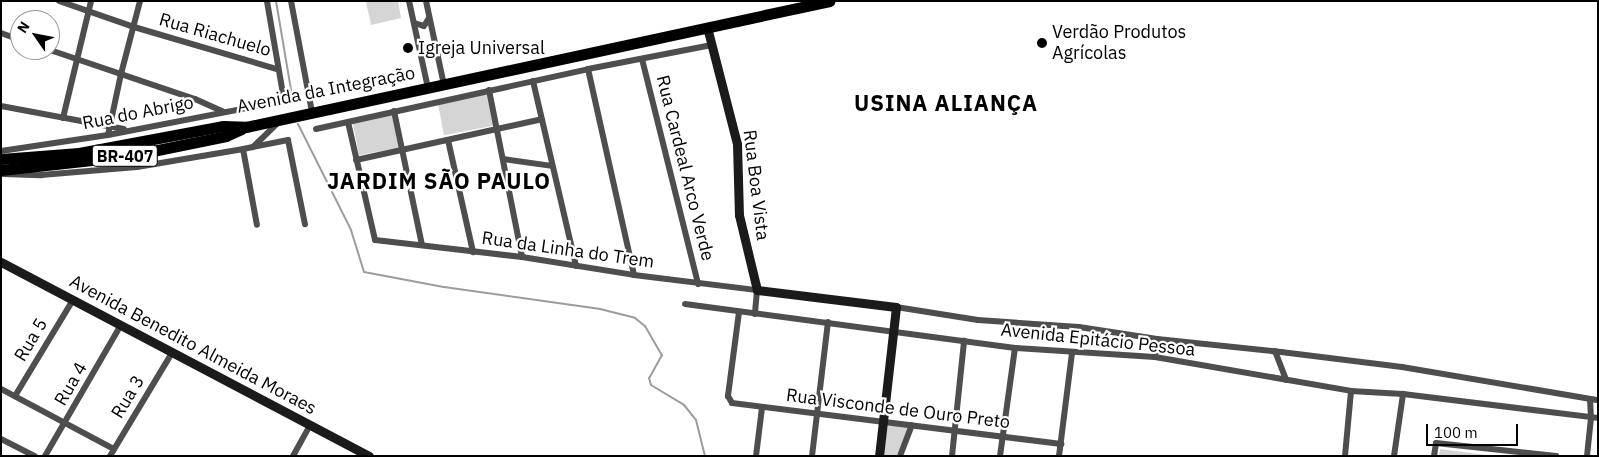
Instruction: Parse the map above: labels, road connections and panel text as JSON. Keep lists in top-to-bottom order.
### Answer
{
  "streets": {
    "highway": ["Avenida da Integração", "BR-407"],
    "street": [
      "Rua Riachuelo",
      "Rua do Abrigo",
      "Rua Cardeal Arco Verde",
      "Rua Boa Vista",
      "Rua da Linha do Trem",
      "Rua 5",
      "Avenida Epitácio Pessoa",
      "Avenida Benedito Almeida Moraes",
      "Rua 4",
      "Rua 3",
      "Rua Visconde de Ouro Preto"
    ]
  },
  "crossings": [
    ["Rua Riachuelo", "Rua do Abrigo"],
    ["Avenida da Integração", "BR-407"],
    ["Avenida da Integração", "Rua Boa Vista"],
    ["Rua Cardeal Arco Verde", "Rua da Linha do Trem"],
    ["Rua Boa Vista", "Rua da Linha do Trem"],
    ["Rua 5", "Avenida Benedito Almeida Moraes"],
    ["Avenida Epitácio Pessoa", "Rua Visconde de Ouro Preto"],
    ["Avenida Benedito Almeida Moraes", "Rua 4"],
    ["Avenida Benedito Almeida Moraes", "Rua 3"]
  ],
  "districts": ["USINA ALIANÇA", "JARDIM SÃO PAULO"],
  "places": ["Verdão Produtos Agrícolas", "Igreja Universal"],
  "scale_bar": "100 m",
  "north": "top left"
}
